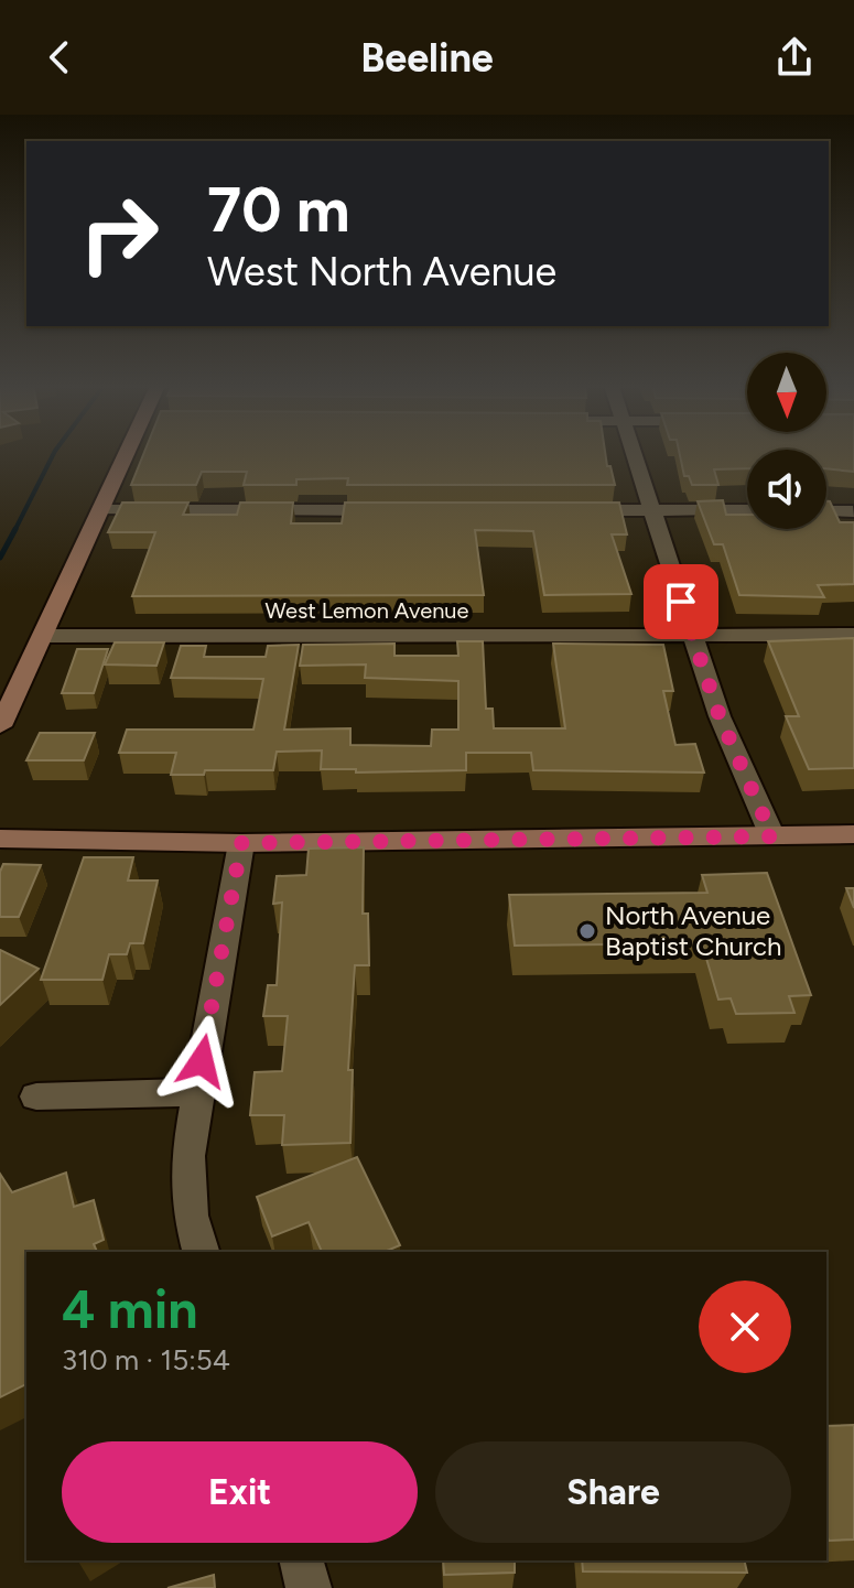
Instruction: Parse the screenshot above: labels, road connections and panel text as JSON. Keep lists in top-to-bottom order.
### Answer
{
  "streets": {
    "street": ["West Lemon Avenue"]
  },
  "places": ["North Avenue Baptist Church"],
  "north": "bottom",
  "page": {
    "header": "Beeline",
    "turn": ["70 m", "West North Avenue"],
    "heading": ["4 min", "310 m · 15:54"],
    "buttons": ["Exit", "Share"]
  }
}
